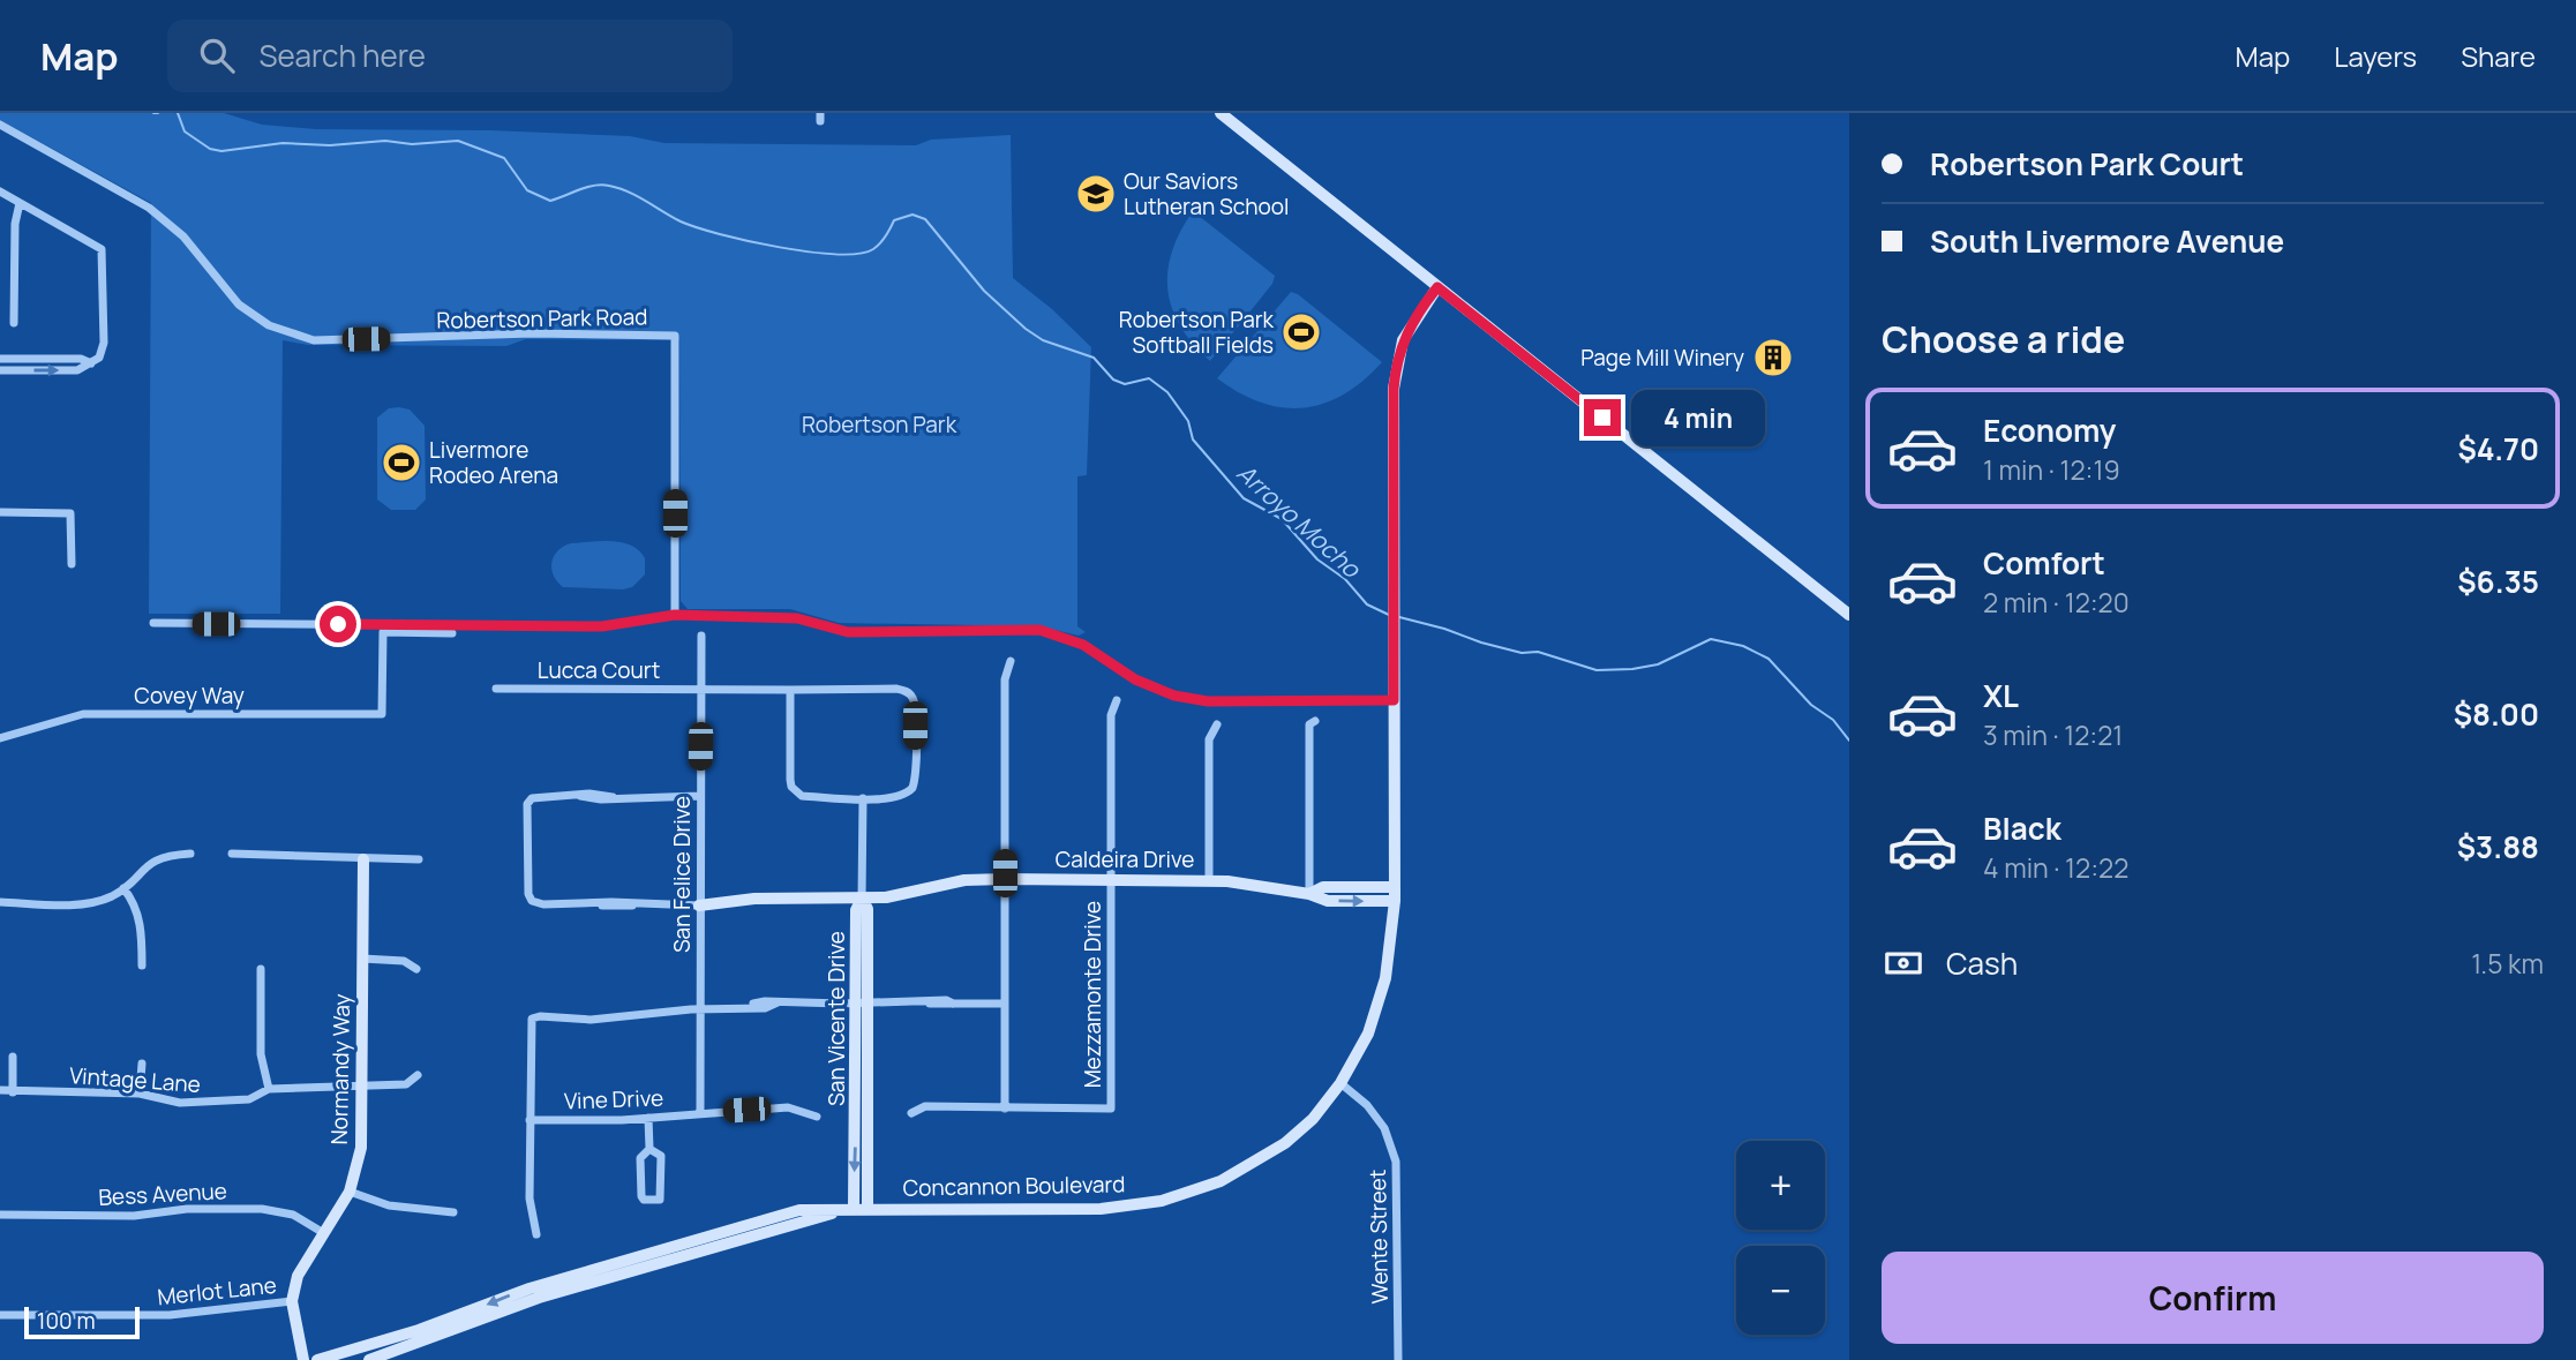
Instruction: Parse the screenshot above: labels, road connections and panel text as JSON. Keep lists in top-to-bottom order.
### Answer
{
  "streets": {
    "main road": [
      "Caldeira Drive",
      "San Vicente Drive",
      "Normandy Way",
      "Concannon Boulevard"
    ],
    "street": [
      "Robertson Park Road",
      "Lucca Court",
      "Covey Way",
      "San Felice Drive",
      "Mezzamonte Drive",
      "Vintage Lane",
      "Vine Drive",
      "Bess Avenue",
      "Wente Street",
      "Merlot Lane"
    ]
  },
  "crossings": [
    ["Lucca Court", "San Felice Drive"],
    ["Caldeira Drive", "San Felice Drive"],
    ["Caldeira Drive", "Mezzamonte Drive"],
    ["Caldeira Drive", "San Vicente Drive"],
    ["Caldeira Drive", "Concannon Boulevard"],
    ["San Felice Drive", "Vine Drive"],
    ["San Vicente Drive", "Concannon Boulevard"],
    ["Normandy Way", "Vintage Lane"],
    ["Normandy Way", "Bess Avenue"],
    ["Normandy Way", "Merlot Lane"],
    ["Concannon Boulevard", "Wente Street"]
  ],
  "water": ["Arroyo Mocho"],
  "parks": ["Robertson Park"],
  "places": {
    "school or university": ["Our Saviors Lutheran School"],
    "sports": ["Robertson Park Softball Fields", "Livermore Rodeo Arena"],
    "building": ["Page Mill Winery"]
  },
  "scale_bar": "100 m",
  "page": {
    "header": "Map",
    "search": "Search here",
    "nav": ["Map", "Layers", "Share"],
    "banner": ["Robertson Park Court", "South Livermore Avenue"],
    "heading": "Choose a ride",
    "list": [
      {
        "name": "Economy",
        "note": "1 min · 12:19",
        "value": "$4.70"
      },
      {
        "name": "Comfort",
        "note": "2 min · 12:20",
        "value": "$6.35"
      },
      {
        "name": "XL",
        "note": "3 min · 12:21",
        "value": "$8.00"
      },
      {
        "name": "Black",
        "note": "4 min · 12:22",
        "value": "$3.88"
      }
    ],
    "bubble": "4 min",
    "pay": ["Cash", "1.5 km"],
    "map_buttons": ["+", "−"],
    "buttons": "Confirm",
    "scale": "100 m"
  }
}
